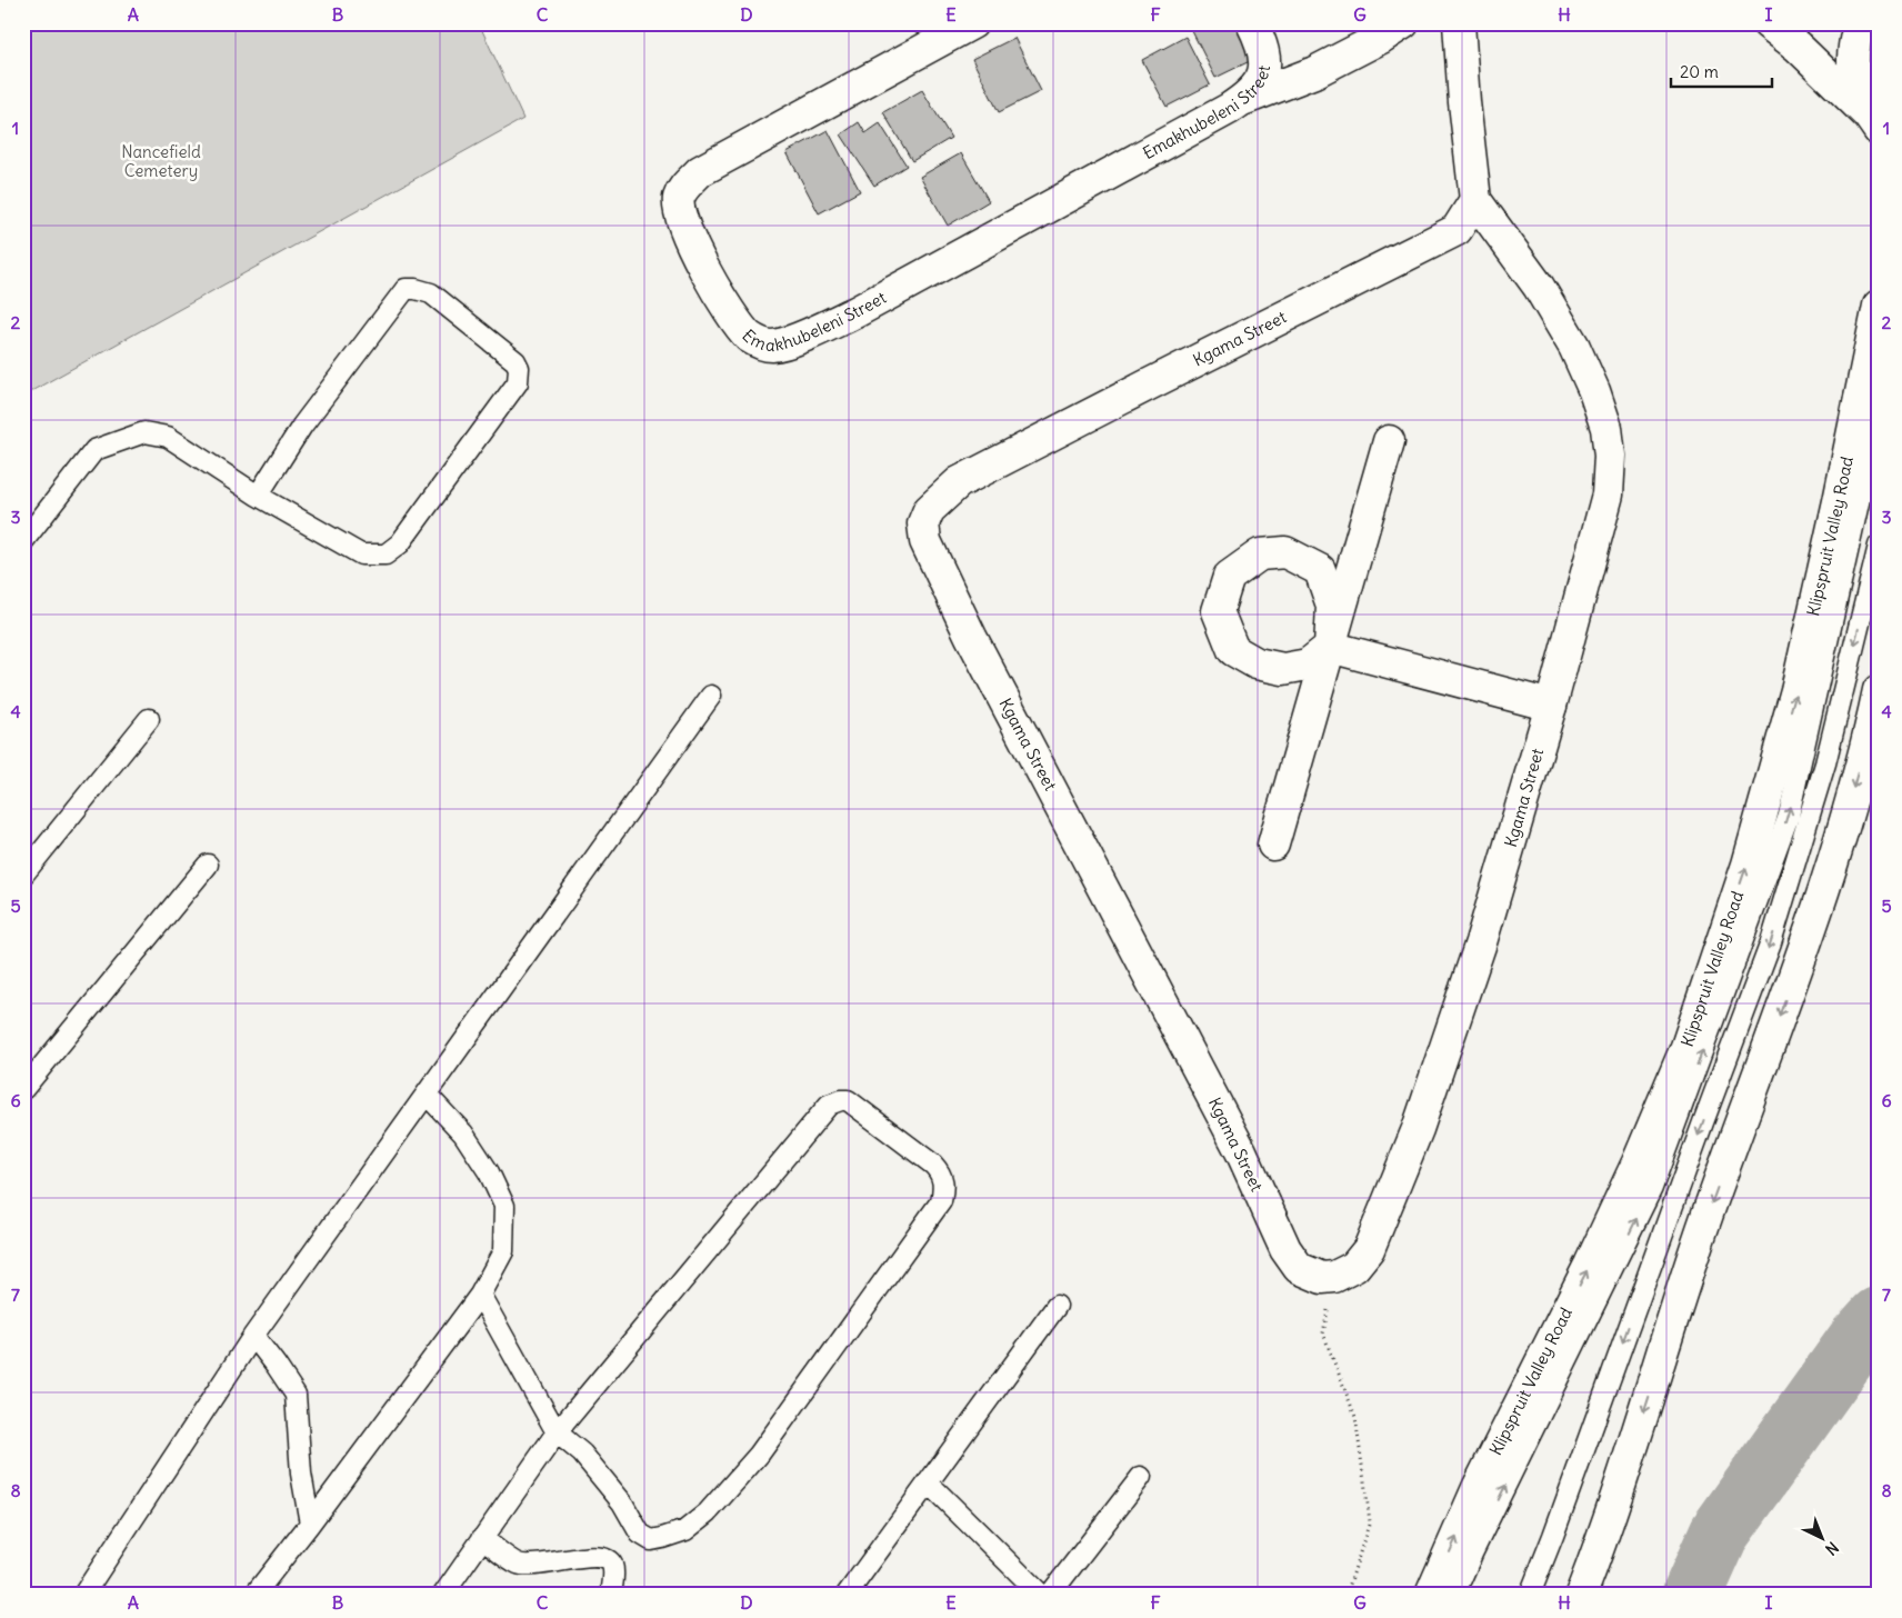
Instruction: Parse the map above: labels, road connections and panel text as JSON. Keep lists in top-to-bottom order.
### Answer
{
  "streets": {
    "street": ["Emakhubeleni Street", "Kgama Street", "Klipspruit Valley Road"]
  },
  "parks": ["Nancefield Cemetery"],
  "scale_bar": "20 m",
  "north": "bottom right",
  "grid": {
    "columns": [
      "A",
      "B",
      "C",
      "D",
      "E",
      "F",
      "G",
      "H",
      "I"
    ],
    "rows": [
      "1",
      "2",
      "3",
      "4",
      "5",
      "6",
      "7",
      "8"
    ]
  }
}
